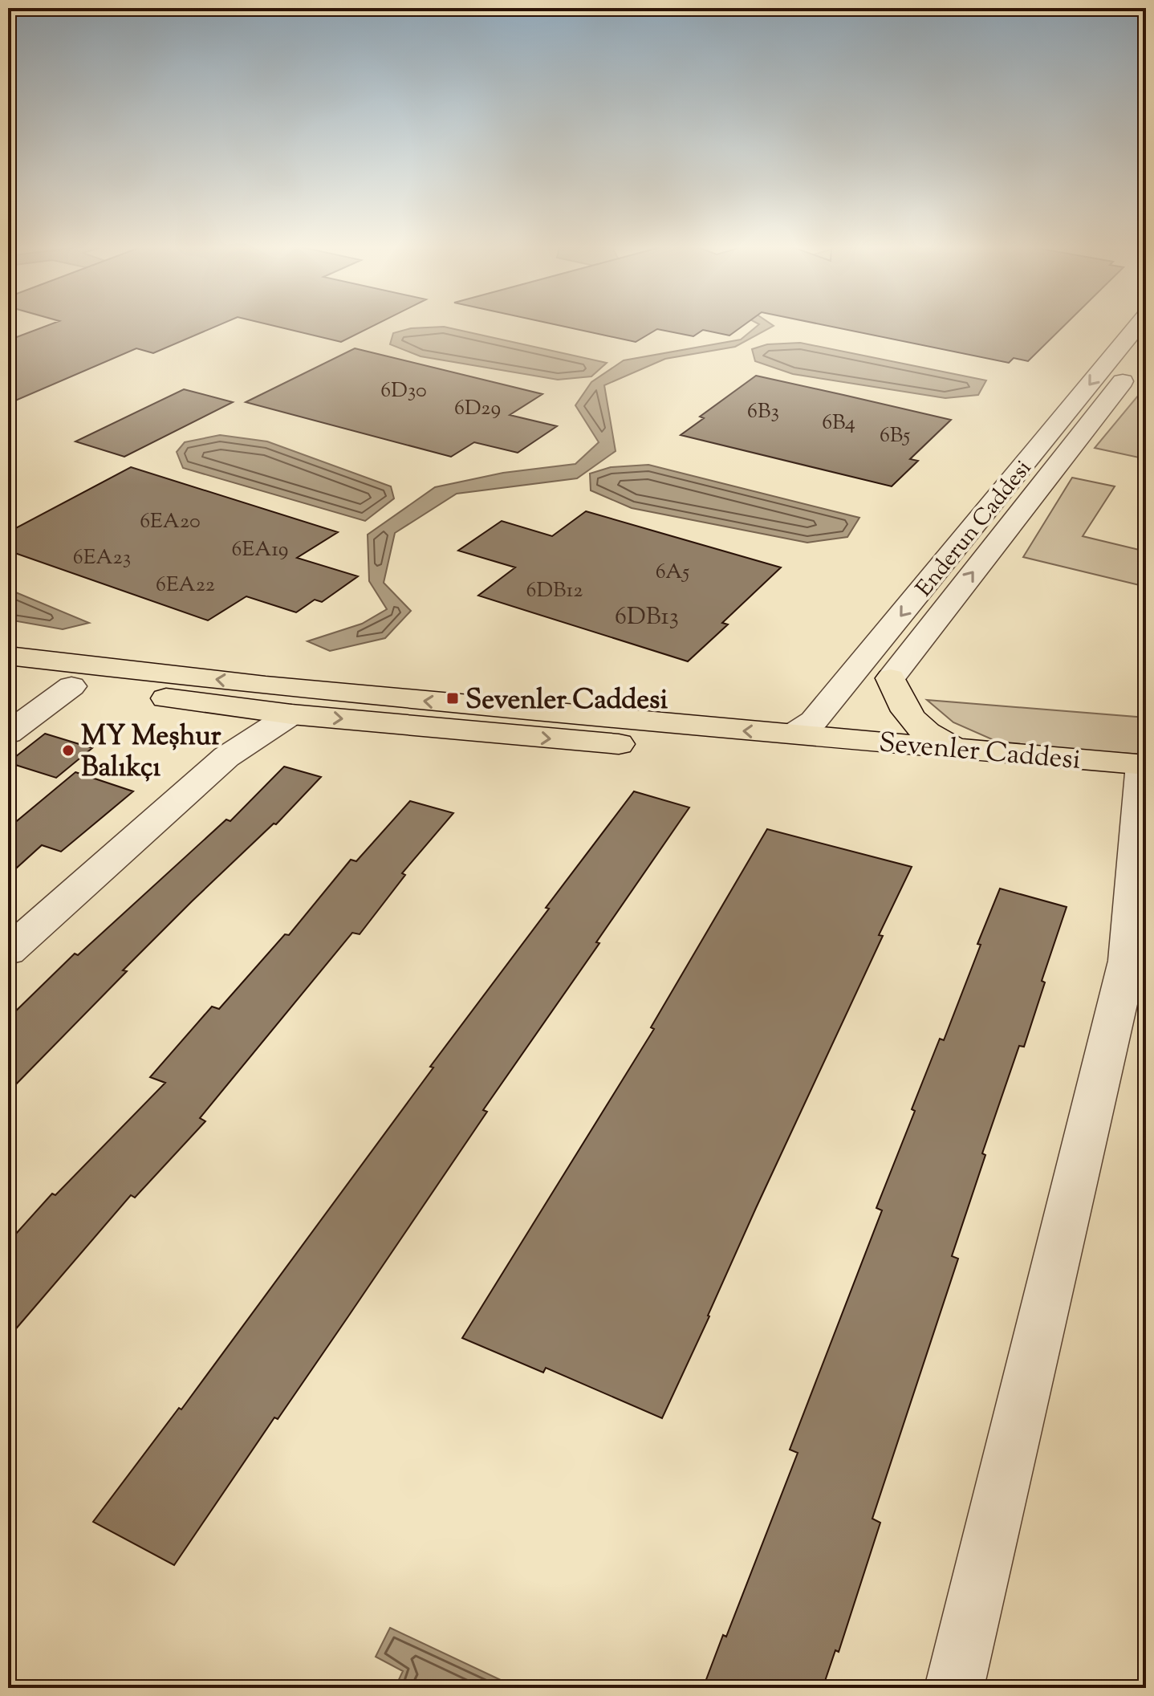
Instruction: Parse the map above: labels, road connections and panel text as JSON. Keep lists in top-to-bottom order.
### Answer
{
  "streets": {
    "main road": ["Sevenler Caddesi"],
    "street": ["Enderun Caddesi"]
  },
  "crossings": [
    ["Enderun Caddesi", "Sevenler Caddesi"]
  ],
  "places": {
    "transit": ["Sevenler Caddesi"],
    "other": ["MY Meşhur Balıkçı"]
  },
  "house_numbers": [
    "6D30",
    "6D29",
    "6B3",
    "6B4",
    "6B5",
    "6EA20",
    "6EA19",
    "6EA23",
    "6A5",
    "6EA22",
    "6DB12",
    "6DB13"
  ]
}
